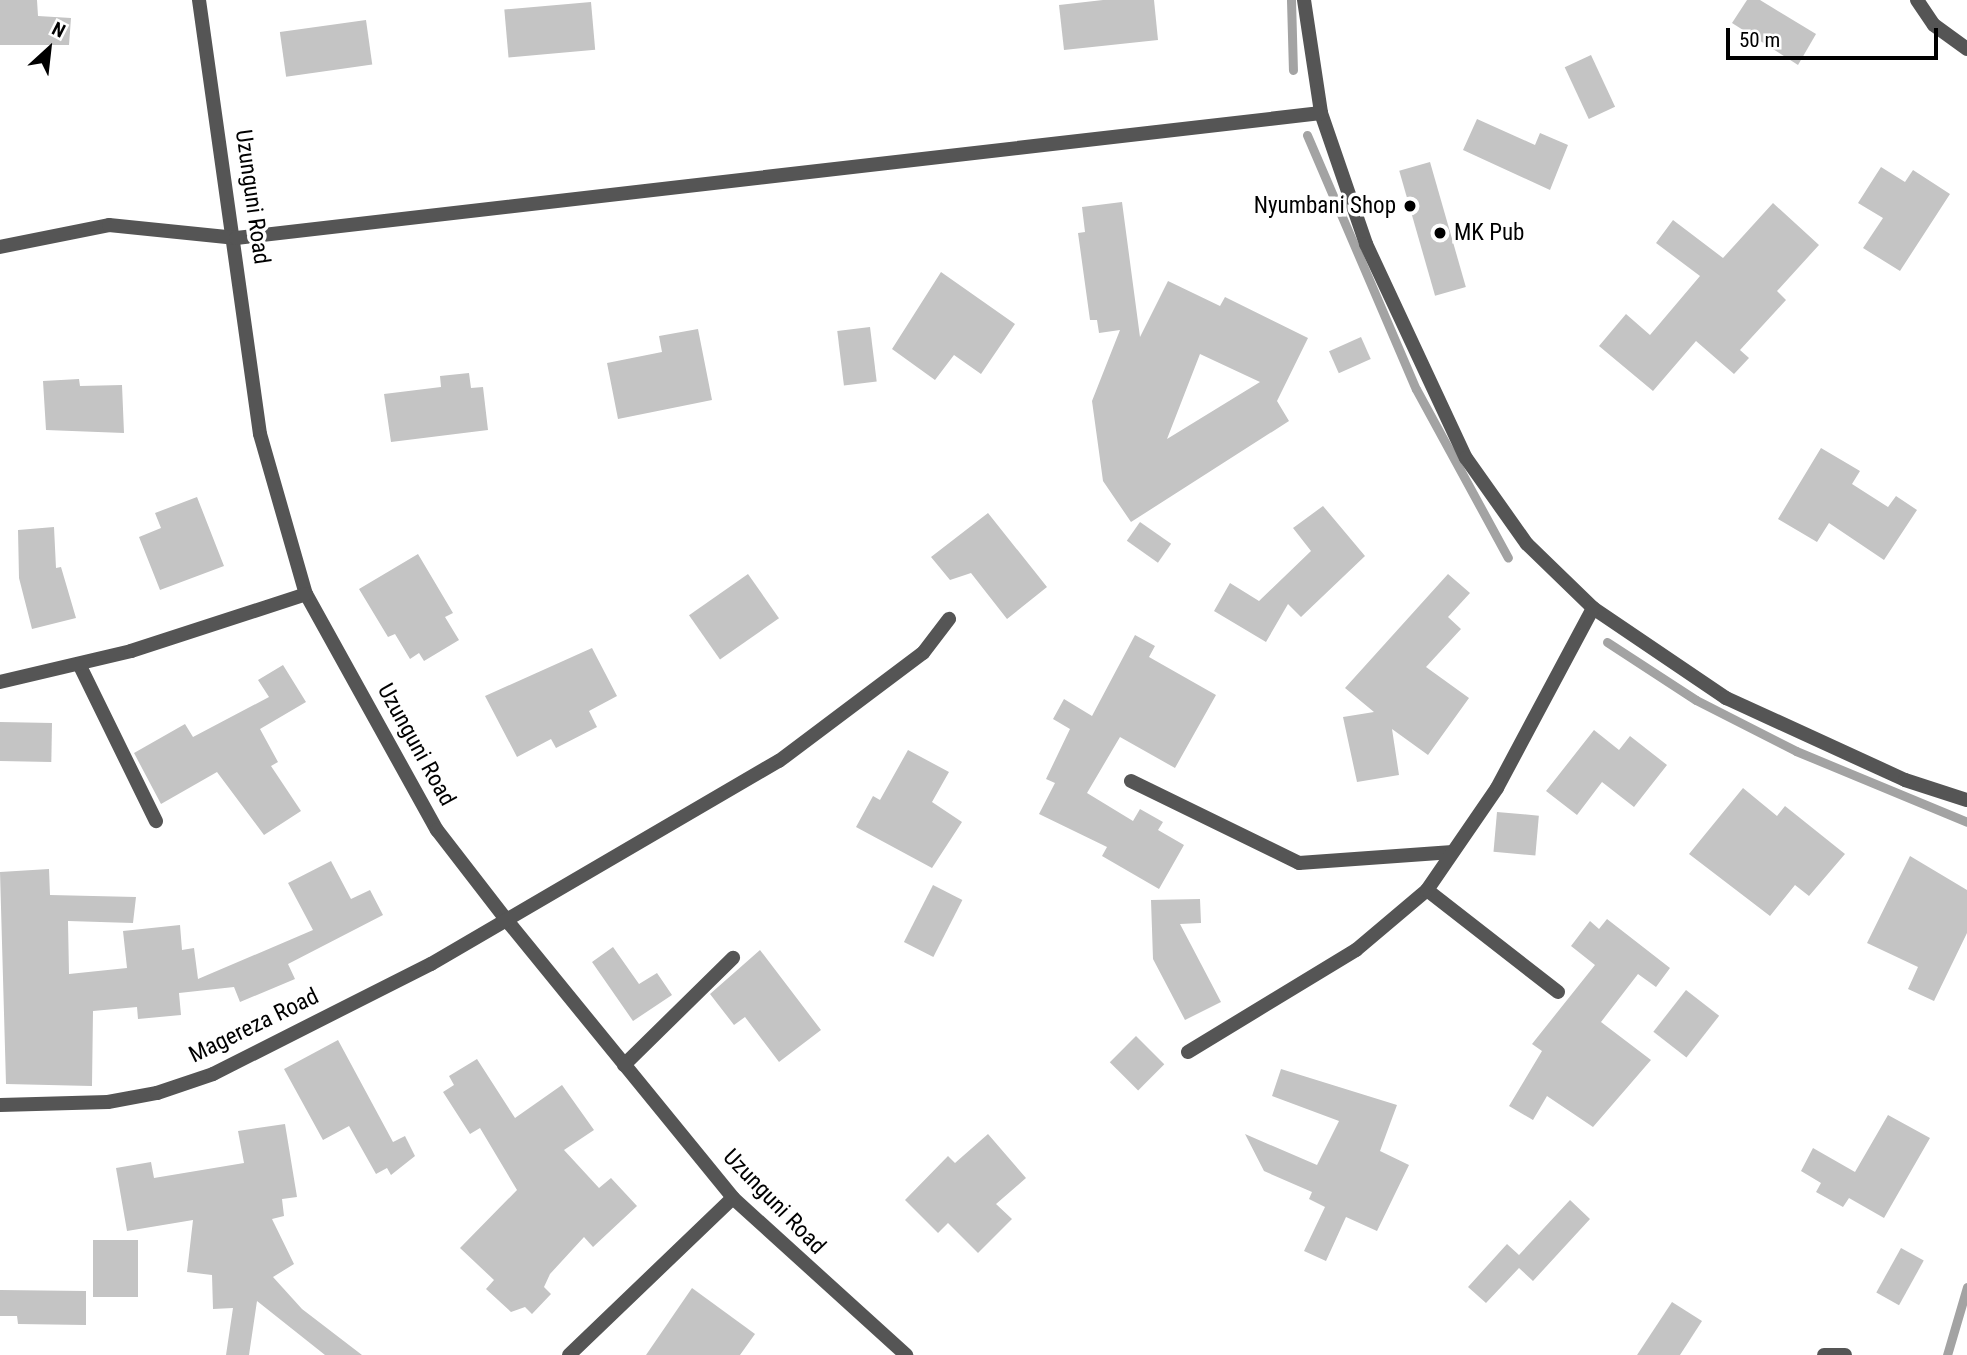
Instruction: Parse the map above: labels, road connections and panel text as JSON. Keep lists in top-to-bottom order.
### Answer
{
  "streets": {
    "street": ["Uzunguni Road", "Magereza Road"]
  },
  "crossings": [
    ["Uzunguni Road", "Magereza Road"]
  ],
  "places": ["Nyumbani Shop", "MK Pub"],
  "scale_bar": "50 m",
  "north": "top right"
}
